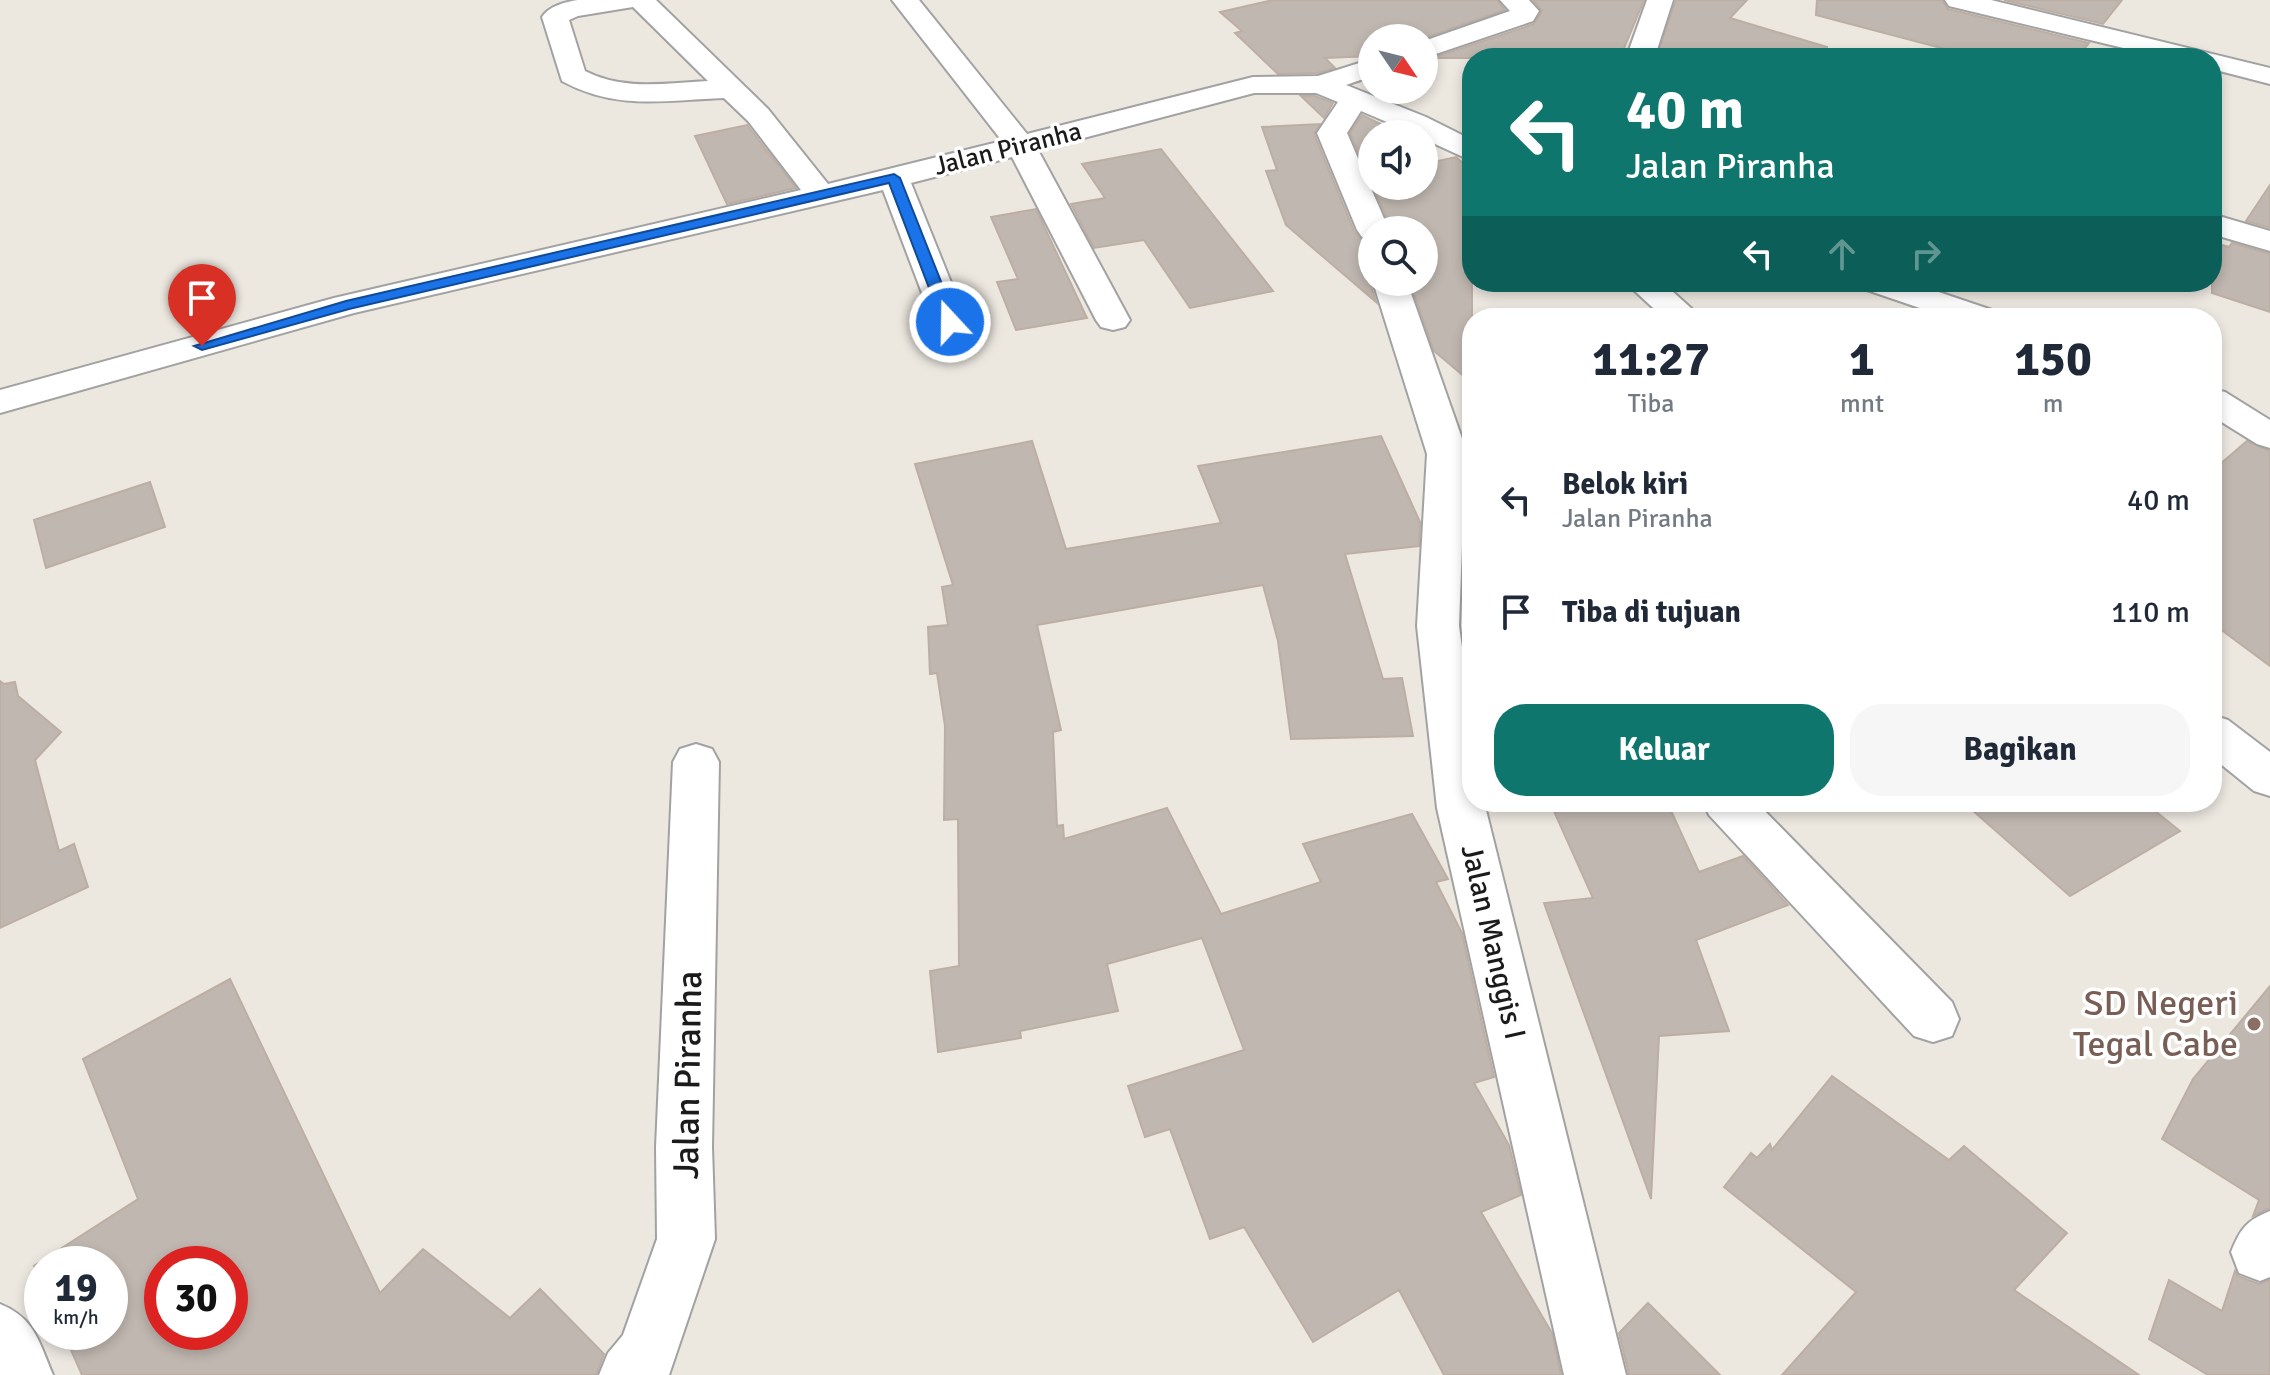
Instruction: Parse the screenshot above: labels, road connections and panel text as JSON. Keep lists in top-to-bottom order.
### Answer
{
  "streets": {
    "street": ["Jalan Piranha", "Jalan Manggis I"]
  },
  "places": ["SD Negeri Tegal Cabe"],
  "north": "bottom right",
  "page": {
    "turn": ["40 m", "Jalan Piranha"],
    "eta": [
      "11:27",
      "Tiba",
      "1",
      "mnt",
      "150",
      "m"
    ],
    "list": [
      {
        "name": "Belok kiri",
        "note": "Jalan Piranha",
        "value": "40 m"
      },
      {
        "name": "Tiba di tujuan",
        "value": "110 m"
      }
    ],
    "buttons": ["Keluar", "Bagikan"],
    "speed": "19 km/h",
    "limit": "30"
  }
}
